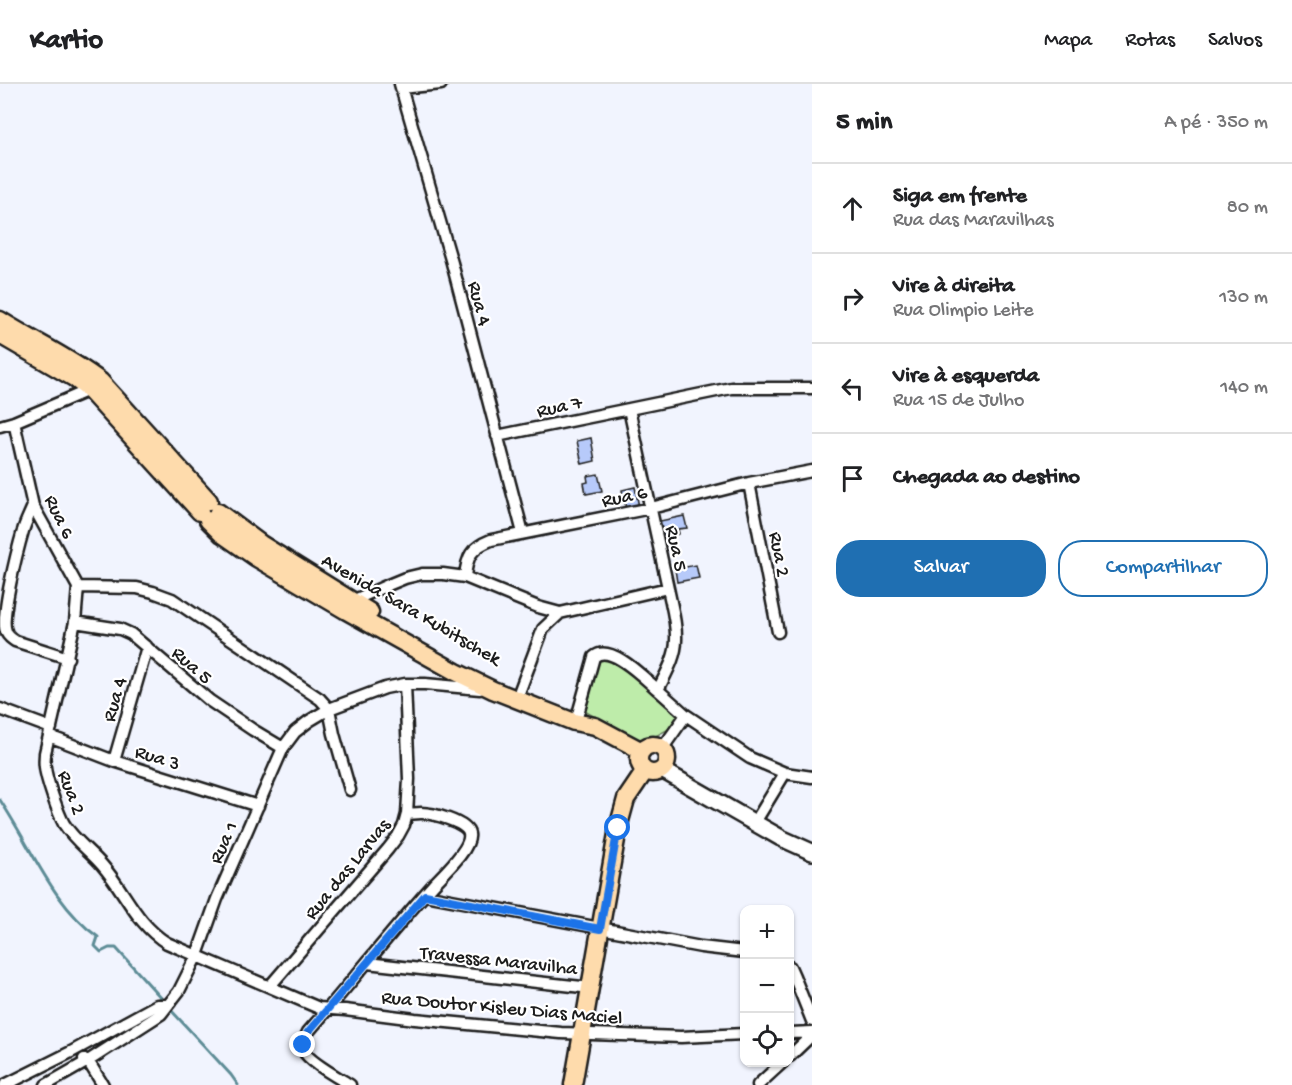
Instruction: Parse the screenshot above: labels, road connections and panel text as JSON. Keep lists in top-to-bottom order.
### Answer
{
  "streets": {
    "main road": ["Avenida Sara Kubitschek"],
    "street": [
      "Rua 4",
      "Rua 7",
      "Rua 6",
      "Rua 5",
      "Rua 2",
      "Rua 3",
      "Rua 1",
      "Rua das Larvas",
      "Travessa Maravilha",
      "Rua Doutor Kisleu Dias Maciel"
    ]
  },
  "crossings": [
    ["Rua 4", "Rua 7"],
    ["Rua 4", "Rua 6"],
    ["Rua 4", "Rua 5"],
    ["Rua 4", "Rua 3"],
    ["Rua 7", "Rua 5"],
    ["Rua 6", "Rua 5"],
    ["Rua 6", "Rua 2"],
    ["Rua 5", "Rua 2"],
    ["Rua 5", "Avenida Sara Kubitschek"],
    ["Rua 5", "Rua 1"],
    ["Rua 2", "Rua 3"],
    ["Rua 2", "Rua 1"],
    ["Rua 2", "Rua Doutor Kisleu Dias Maciel"],
    ["Avenida Sara Kubitschek", "Rua 1"],
    ["Rua 3", "Rua 1"],
    ["Rua 1", "Rua das Larvas"],
    ["Rua 1", "Rua Doutor Kisleu Dias Maciel"],
    ["Rua das Larvas", "Rua Doutor Kisleu Dias Maciel"]
  ],
  "page": {
    "header": "Kartio",
    "nav": ["Mapa", "Rotas", "Salvos"],
    "heading": ["5 min", "A pé · 350 m"],
    "list": [
      ["Siga em frente", "Rua das Maravilhas", "80 m"],
      ["Vire à direita", "Rua Olimpio Leite", "130 m"],
      ["Vire à esquerda", "Rua 15 de Julho", "140 m"],
      "Chegada ao destino"
    ],
    "buttons": ["Salvar", "Compartilhar"],
    "map_buttons": ["+", "−"]
  }
}
